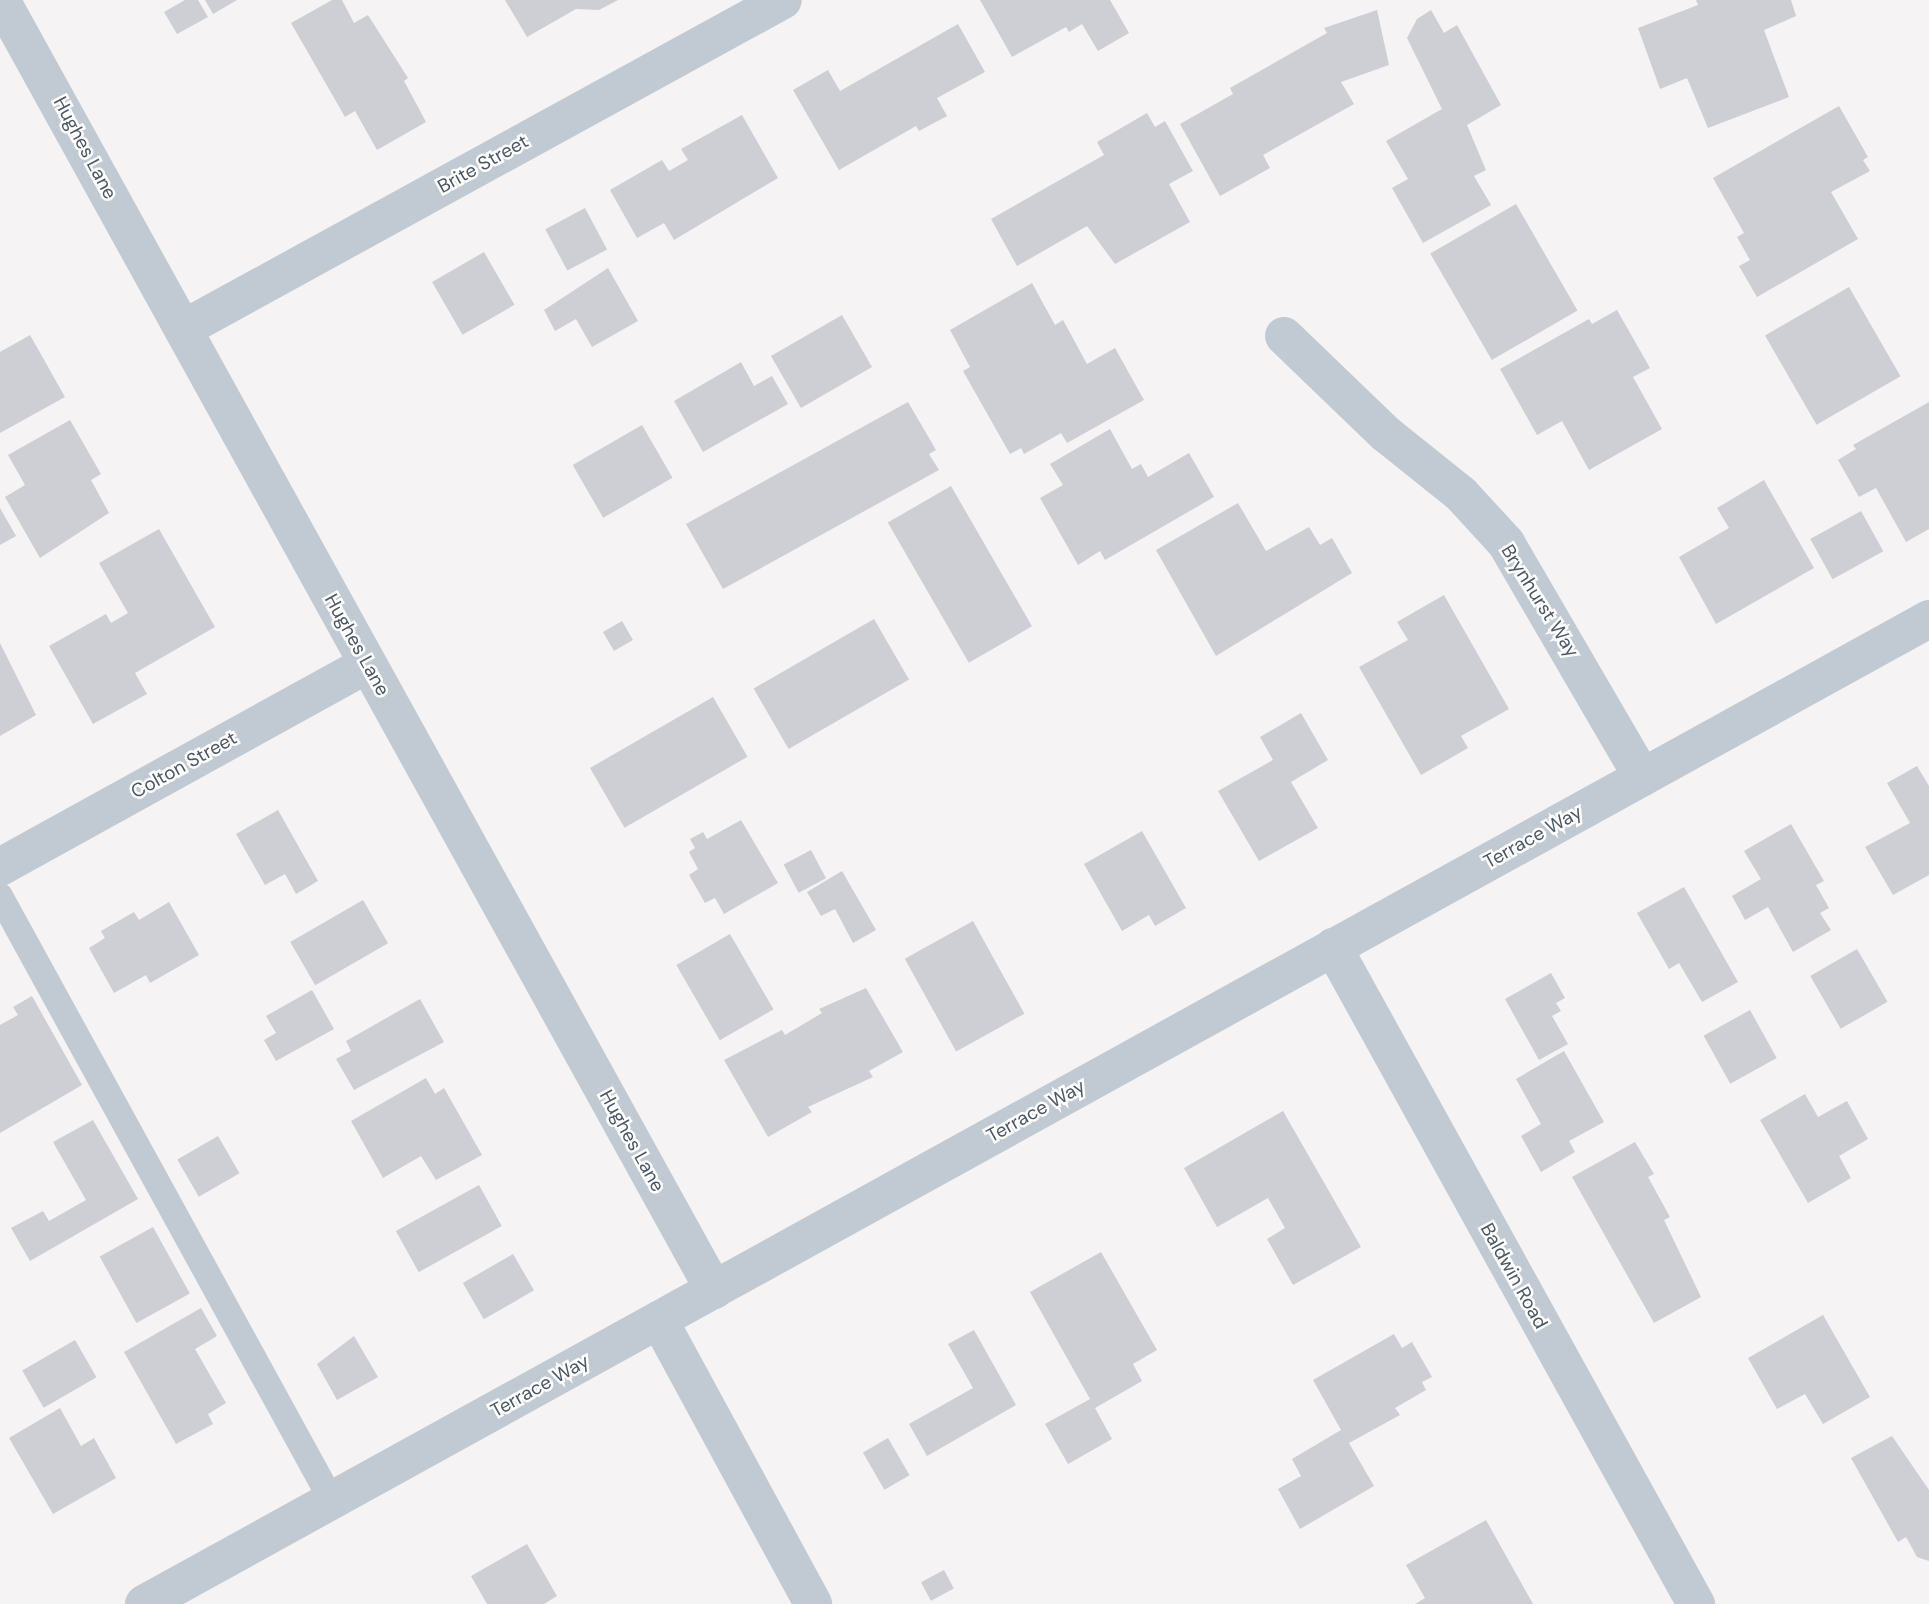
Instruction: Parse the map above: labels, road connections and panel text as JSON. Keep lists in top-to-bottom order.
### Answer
{
  "streets": {
    "street": [
      "Hughes Lane",
      "Brite Street",
      "Brynhurst Way",
      "Colton Street",
      "Terrace Way",
      "Baldwin Road"
    ]
  },
  "crossings": [
    ["Hughes Lane", "Brite Street"],
    ["Hughes Lane", "Colton Street"],
    ["Hughes Lane", "Terrace Way"],
    ["Brynhurst Way", "Terrace Way"],
    ["Terrace Way", "Baldwin Road"]
  ]
}
